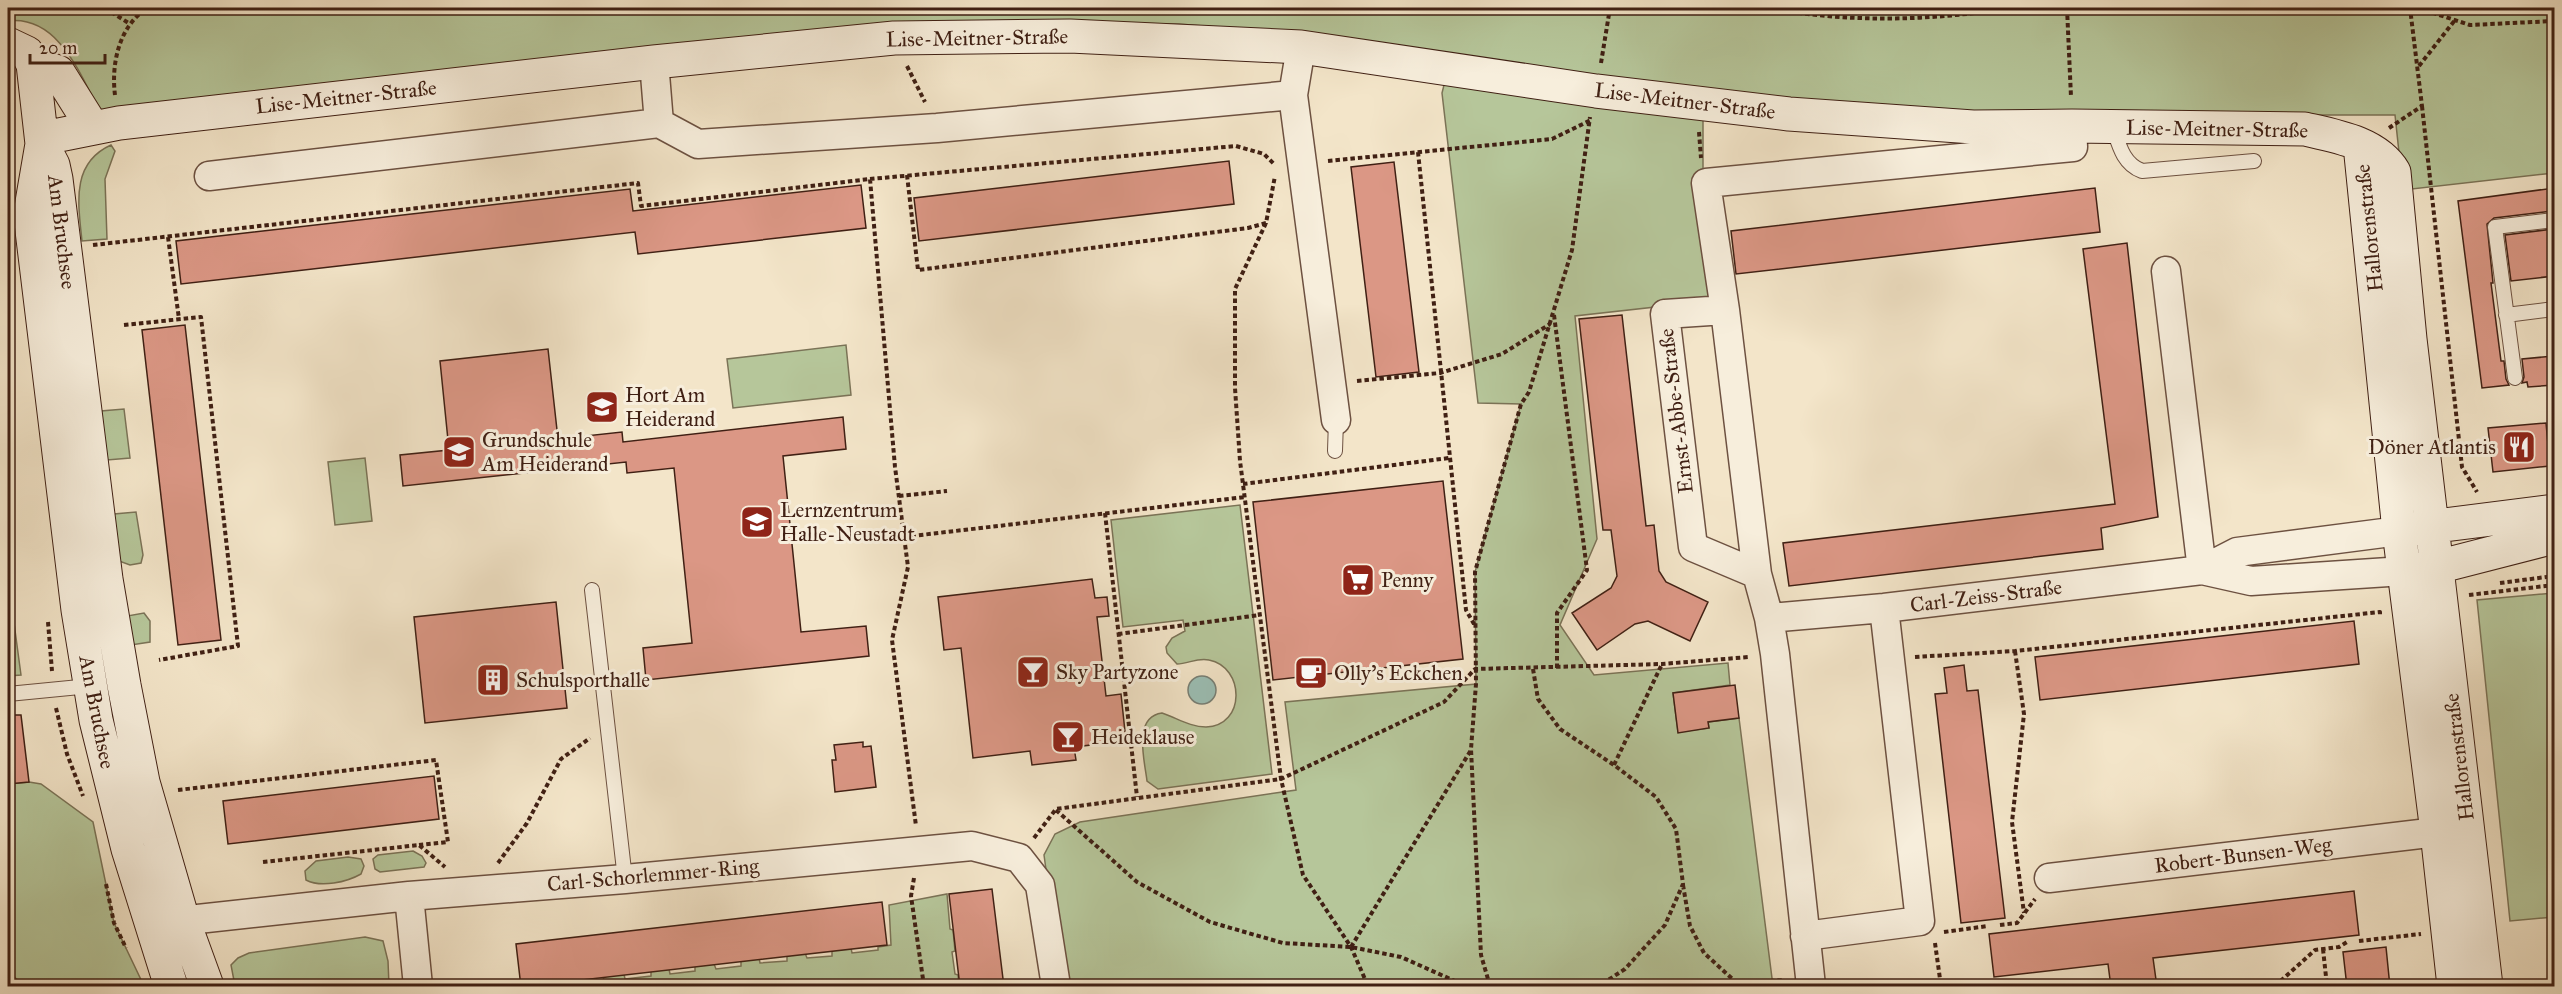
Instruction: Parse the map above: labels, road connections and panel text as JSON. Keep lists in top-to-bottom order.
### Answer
{
  "streets": {
    "street": [
      "Lise-Meitner-Straße",
      "Hallorenstraße",
      "Am Bruchsee",
      "Ernst-Abbe-Straße",
      "Carl-Zeiss-Straße",
      "Robert-Bunsen-Weg",
      "Carl-Schorlemmer-Ring"
    ]
  },
  "crossings": [
    ["Lise-Meitner-Straße", "Hallorenstraße"],
    ["Lise-Meitner-Straße", "Am Bruchsee"],
    ["Hallorenstraße", "Carl-Zeiss-Straße"],
    ["Hallorenstraße", "Robert-Bunsen-Weg"],
    ["Am Bruchsee", "Carl-Schorlemmer-Ring"]
  ],
  "places": {
    "school or university": ["Hort Am Heiderand", "Grundschule Am Heiderand", "Lernzentrum Halle-Neustadt"],
    "restaurant": ["Döner Atlantis"],
    "supermarket": ["Penny"],
    "bar": ["Sky Partyzone", "Heideklause"],
    "cafe": ["Olly's Eckchen"],
    "building": ["Schulsporthalle"]
  },
  "scale_bar": "20 m"
}
